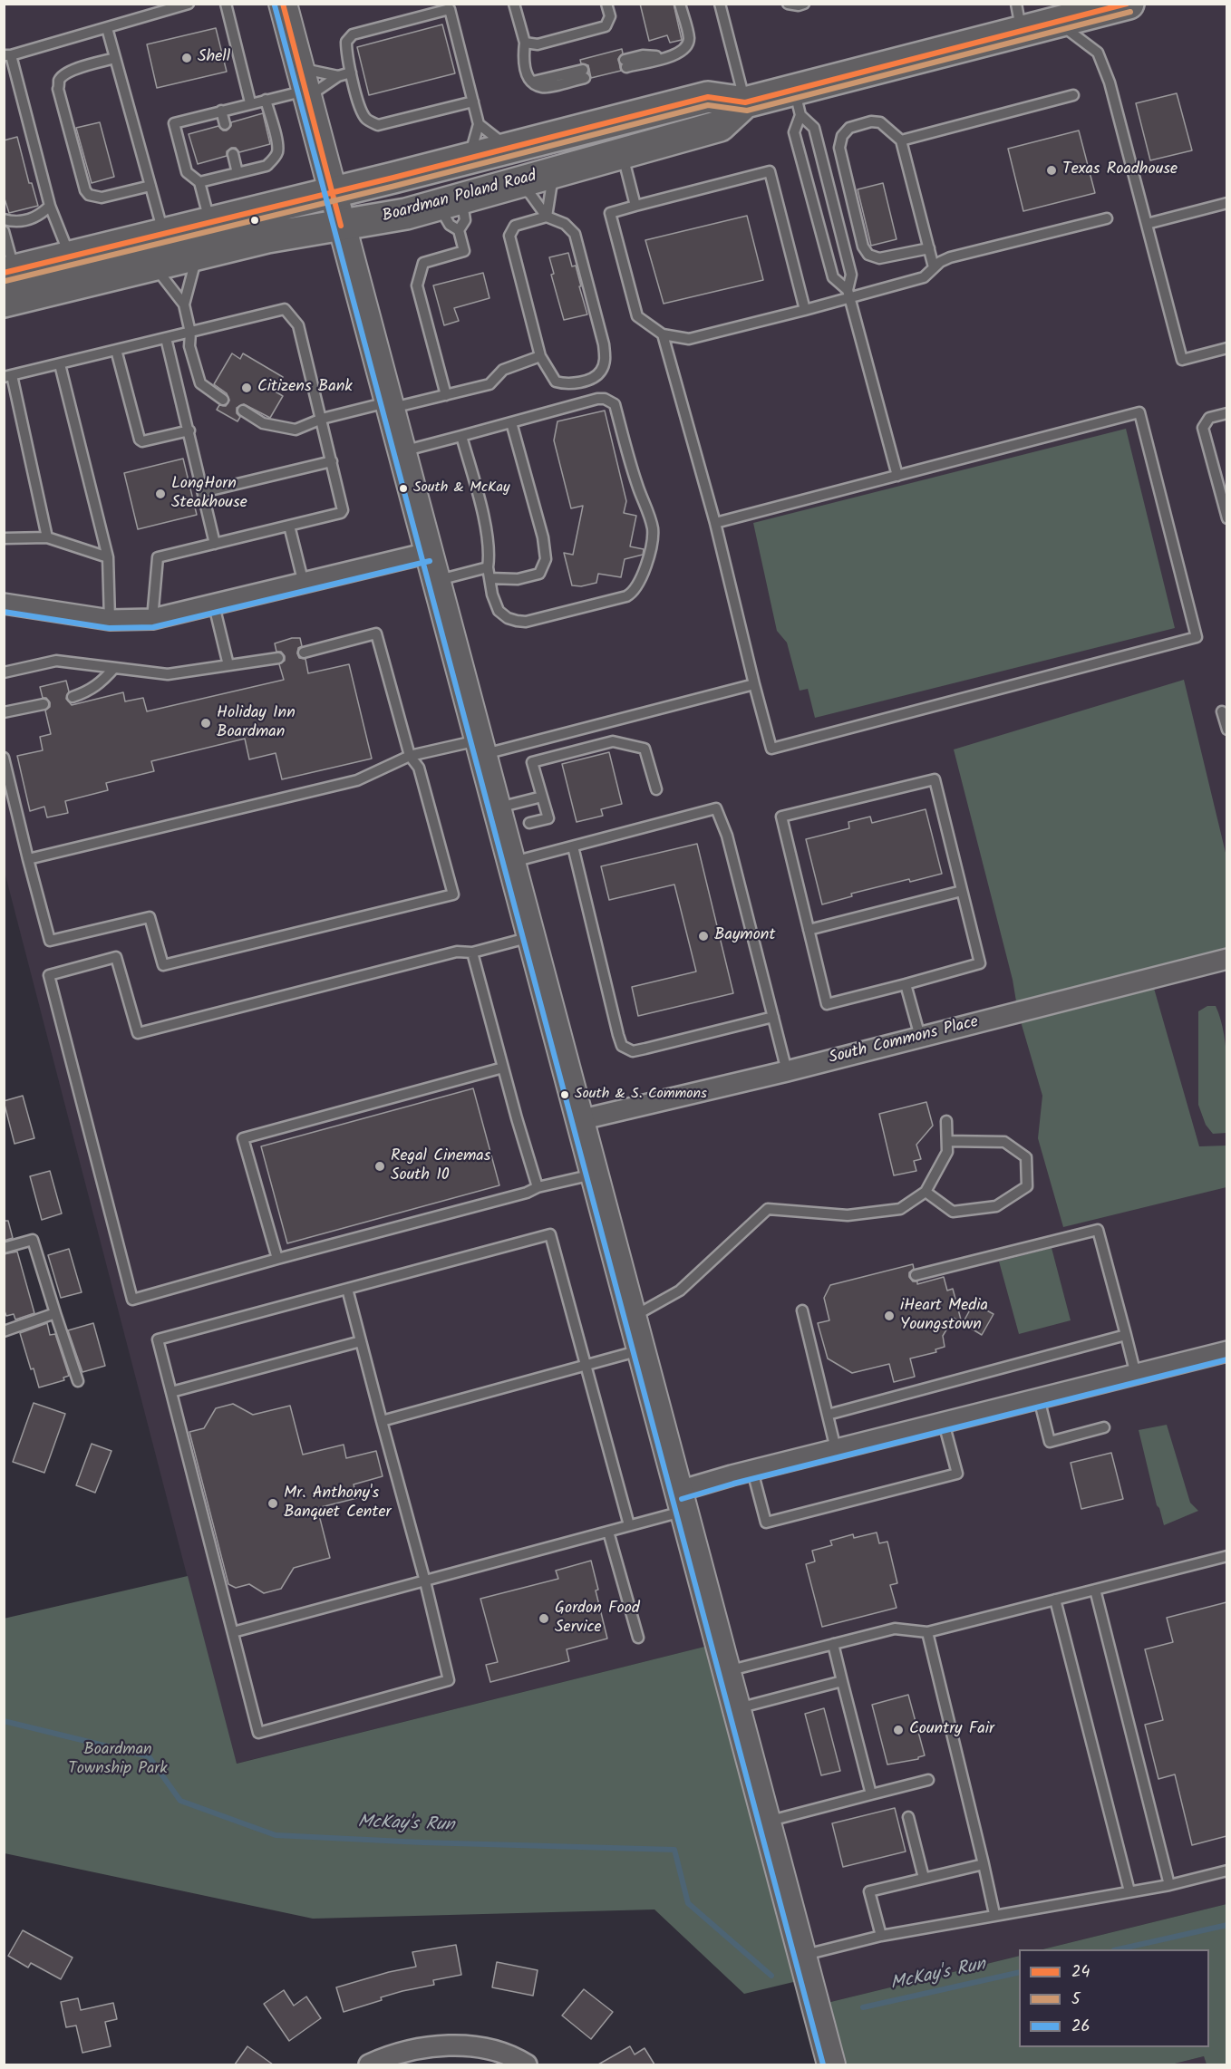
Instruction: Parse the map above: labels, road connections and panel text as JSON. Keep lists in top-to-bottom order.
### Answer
{
  "streets": {
    "main road": ["Boardman Poland Road"],
    "street": ["South Commons Place"]
  },
  "water": ["McKay's Run"],
  "parks": ["Boardman Township Park"],
  "places": [
    "Shell",
    "Texas Roadhouse",
    "Citizens Bank",
    "South & McKay",
    "LongHorn Steakhouse",
    "Holiday Inn Boardman",
    "Baymont",
    "South & S. Commons",
    "Regal Cinemas South 10",
    "iHeart Media Youngstown",
    "Mr. Anthony's Banquet Center",
    "Gordon Food Service",
    "Country Fair"
  ],
  "lines": ["transit line 24", "transit line 26", "transit line 5"],
  "legend": ["24", "5", "26"]
}
